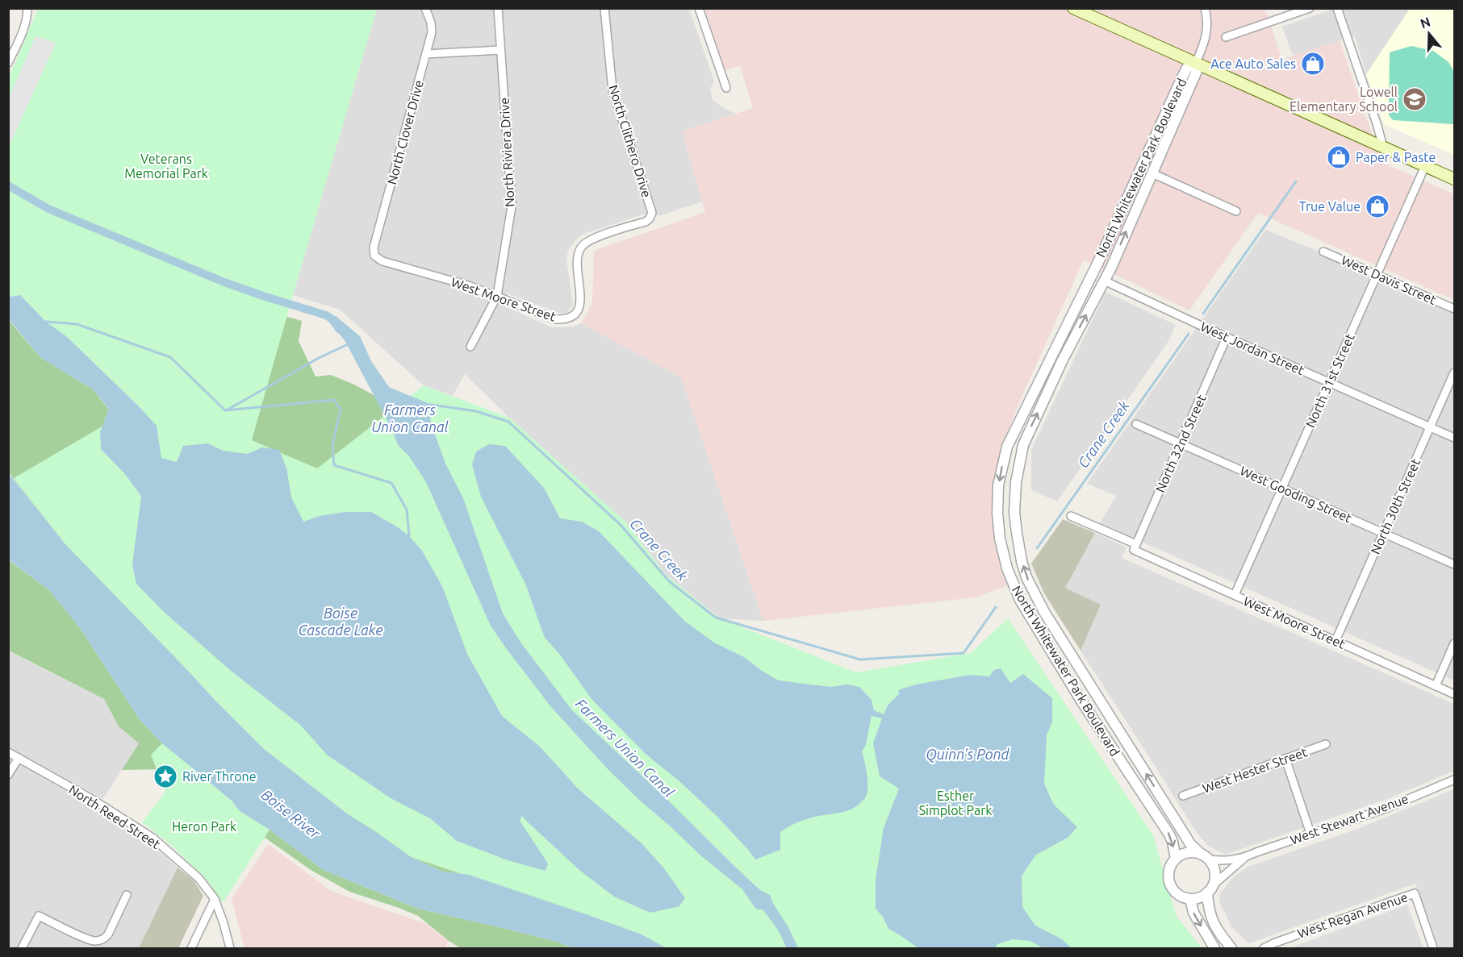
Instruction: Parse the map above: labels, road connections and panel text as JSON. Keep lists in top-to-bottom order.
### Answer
{
  "streets": {
    "street": [
      "North Clover Drive",
      "North Clithero Drive",
      "North Riviera Drive",
      "North Whitewater Park Boulevard",
      "West Davis Street",
      "West Moore Street",
      "West Jordan Street",
      "North 31st Street",
      "North 32nd Street",
      "West Gooding Street",
      "North 30th Street",
      "West Hester Street",
      "North Reed Street",
      "West Stewart Avenue",
      "West Regan Avenue"
    ]
  },
  "crossings": [
    ["North Clover Drive", "West Moore Street"],
    ["North Clithero Drive", "West Moore Street"],
    ["North Riviera Drive", "West Moore Street"],
    ["North Whitewater Park Boulevard", "West Jordan Street"],
    ["North Whitewater Park Boulevard", "West Stewart Avenue"],
    ["West Davis Street", "North 31st Street"],
    ["West Moore Street", "North 31st Street"],
    ["West Moore Street", "North 32nd Street"],
    ["West Moore Street", "North 30th Street"],
    ["West Jordan Street", "North 31st Street"],
    ["West Jordan Street", "North 32nd Street"],
    ["West Jordan Street", "North 30th Street"],
    ["North 31st Street", "West Gooding Street"],
    ["North 32nd Street", "West Gooding Street"],
    ["West Gooding Street", "North 30th Street"]
  ],
  "water": [
    "Farmers Union Canal",
    "Crane Creek",
    "Boise Cascade Lake",
    "Quinn's Pond",
    "Boise River"
  ],
  "parks": ["Veterans Memorial Park", "Esther Simplot Park", "Heron Park"],
  "places": {
    "shop": ["Ace Auto Sales", "Paper & Paste", "True Value"],
    "school or university": ["Lowell Elementary School"],
    "place": ["River Throne"]
  },
  "north": "top"
}
